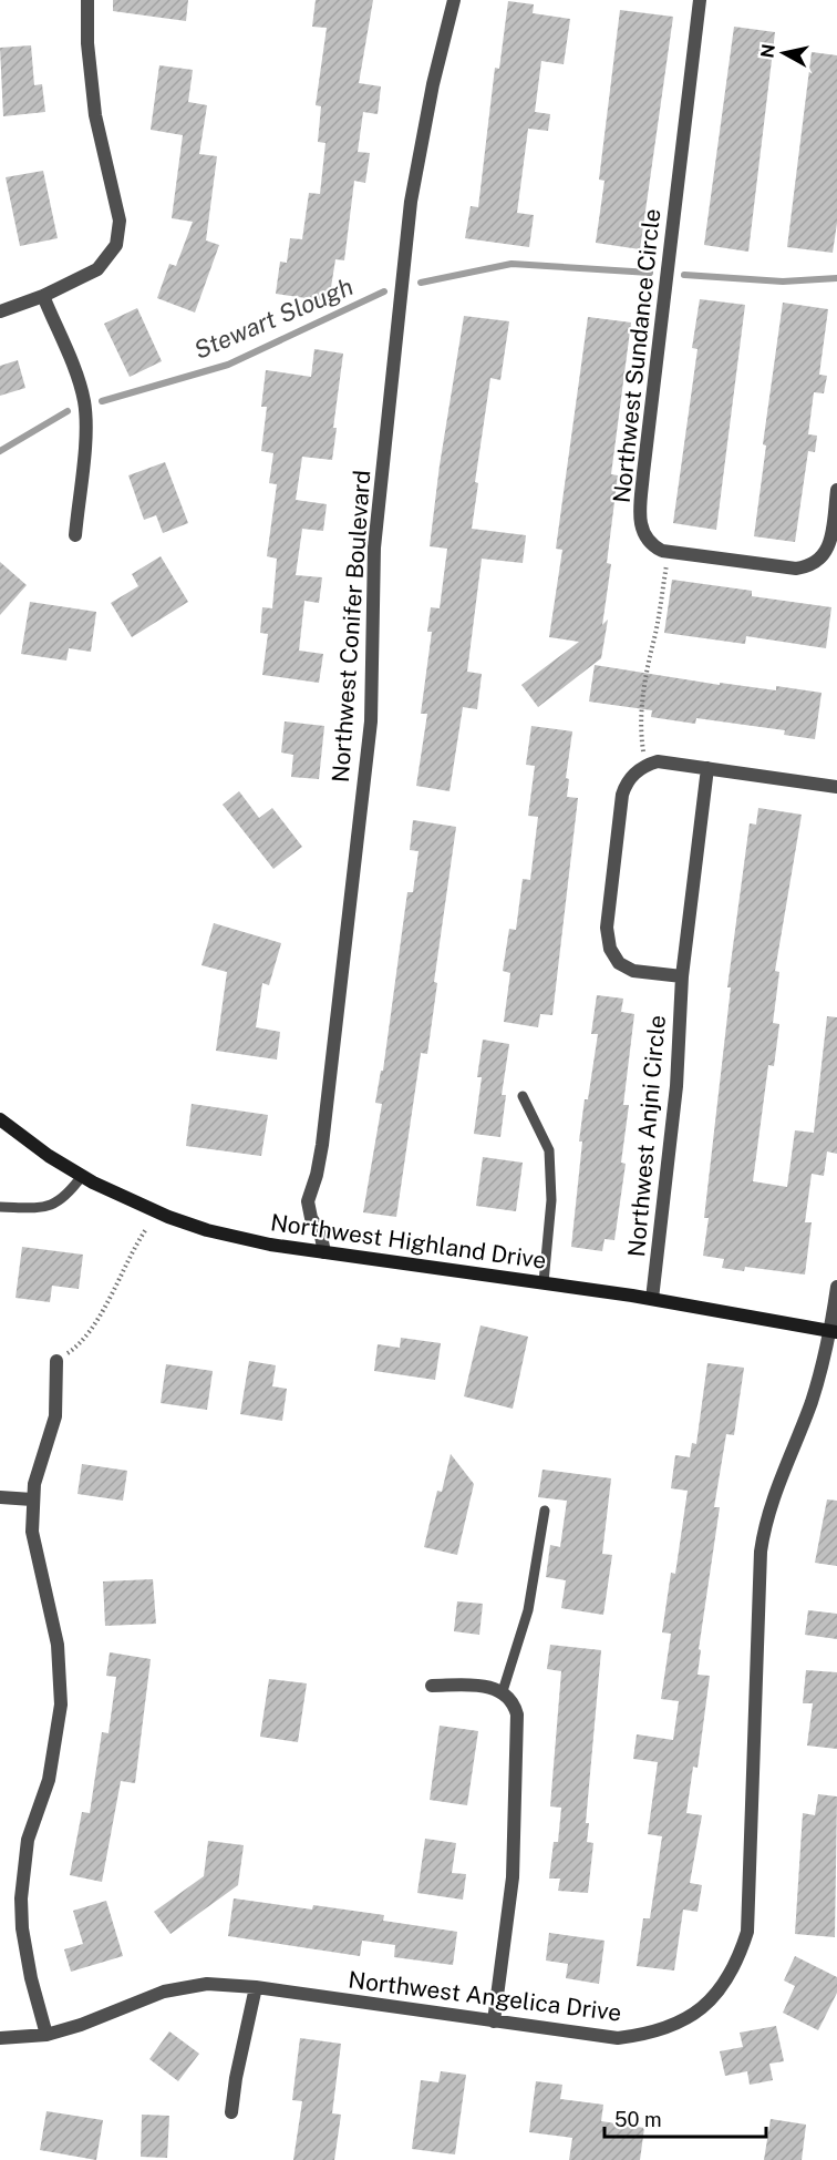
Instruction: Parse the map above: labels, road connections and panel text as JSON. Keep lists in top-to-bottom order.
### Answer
{
  "streets": {
    "main road": ["Northwest Highland Drive"],
    "street": [
      "Northwest Sundance Circle",
      "Northwest Conifer Boulevard",
      "Northwest Anjni Circle",
      "Northwest Angelica Drive"
    ]
  },
  "crossings": [
    ["Northwest Conifer Boulevard", "Northwest Highland Drive"],
    ["Northwest Anjni Circle", "Northwest Highland Drive"],
    ["Northwest Highland Drive", "Northwest Angelica Drive"]
  ],
  "water": ["Stewart Slough"],
  "scale_bar": "50 m",
  "north": "left"
}
